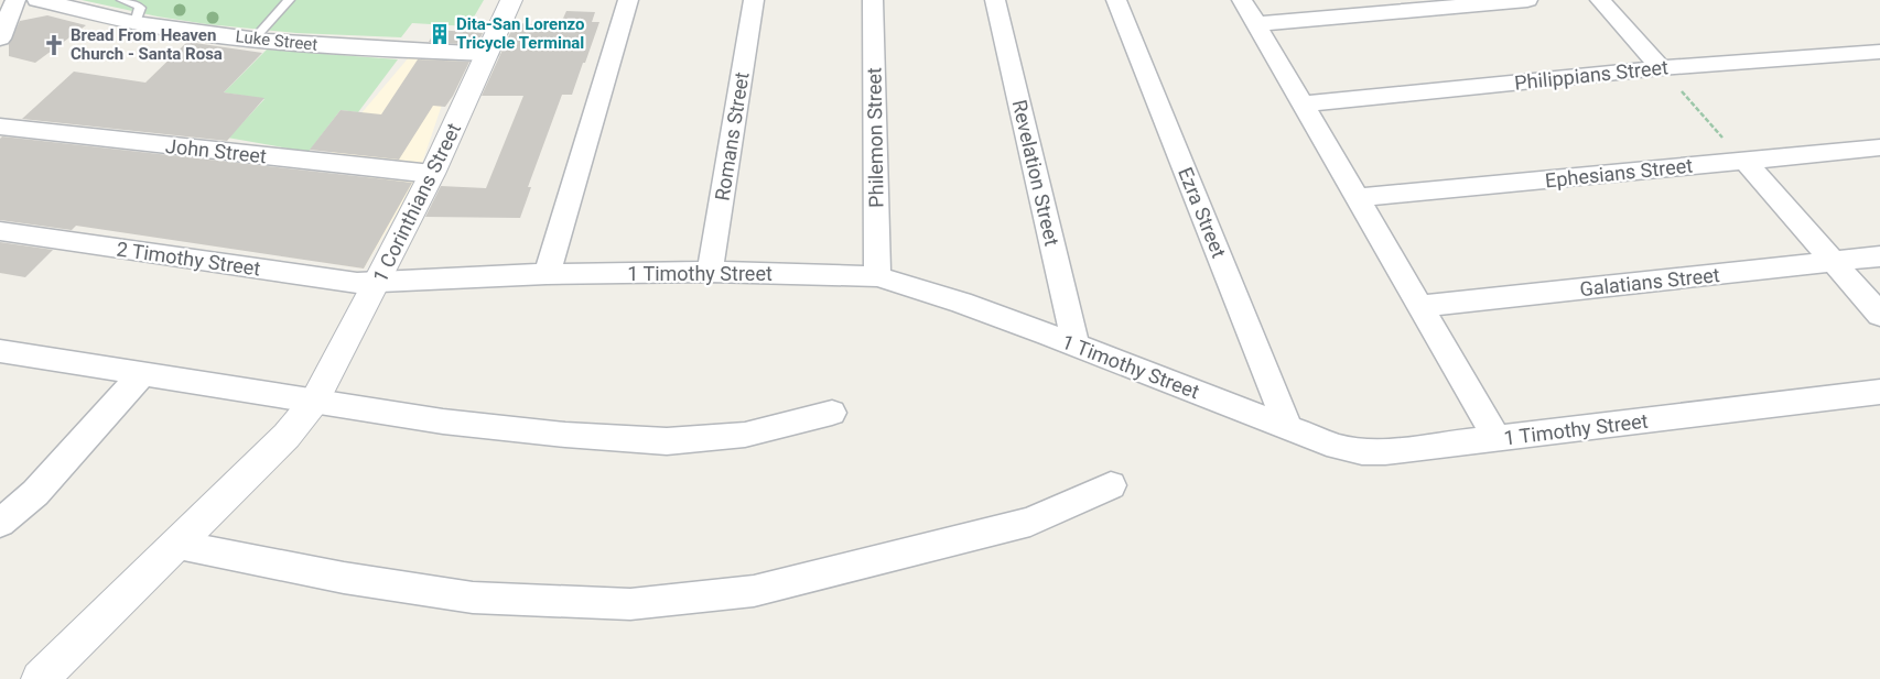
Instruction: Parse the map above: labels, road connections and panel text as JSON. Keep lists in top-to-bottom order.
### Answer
{
  "streets": {
    "street": [
      "Luke Street",
      "Philippians Street",
      "Romans Street",
      "Philemon Street",
      "John Street",
      "Revelation Street",
      "Ephesians Street",
      "1 Corinthians Street",
      "Ezra Street",
      "2 Timothy Street",
      "1 Timothy Street",
      "Galatians Street"
    ]
  },
  "crossings": [
    ["Luke Street", "1 Corinthians Street"],
    ["Romans Street", "1 Timothy Street"],
    ["Philemon Street", "1 Timothy Street"],
    ["John Street", "1 Corinthians Street"],
    ["Revelation Street", "1 Timothy Street"],
    ["1 Corinthians Street", "2 Timothy Street"],
    ["1 Corinthians Street", "1 Timothy Street"],
    ["Ezra Street", "1 Timothy Street"],
    ["2 Timothy Street", "1 Timothy Street"]
  ],
  "places": {
    "building": ["Dita-San Lorenzo Tricycle Terminal"],
    "church": ["Bread From Heaven Church - Santa Rosa"]
  }
}
